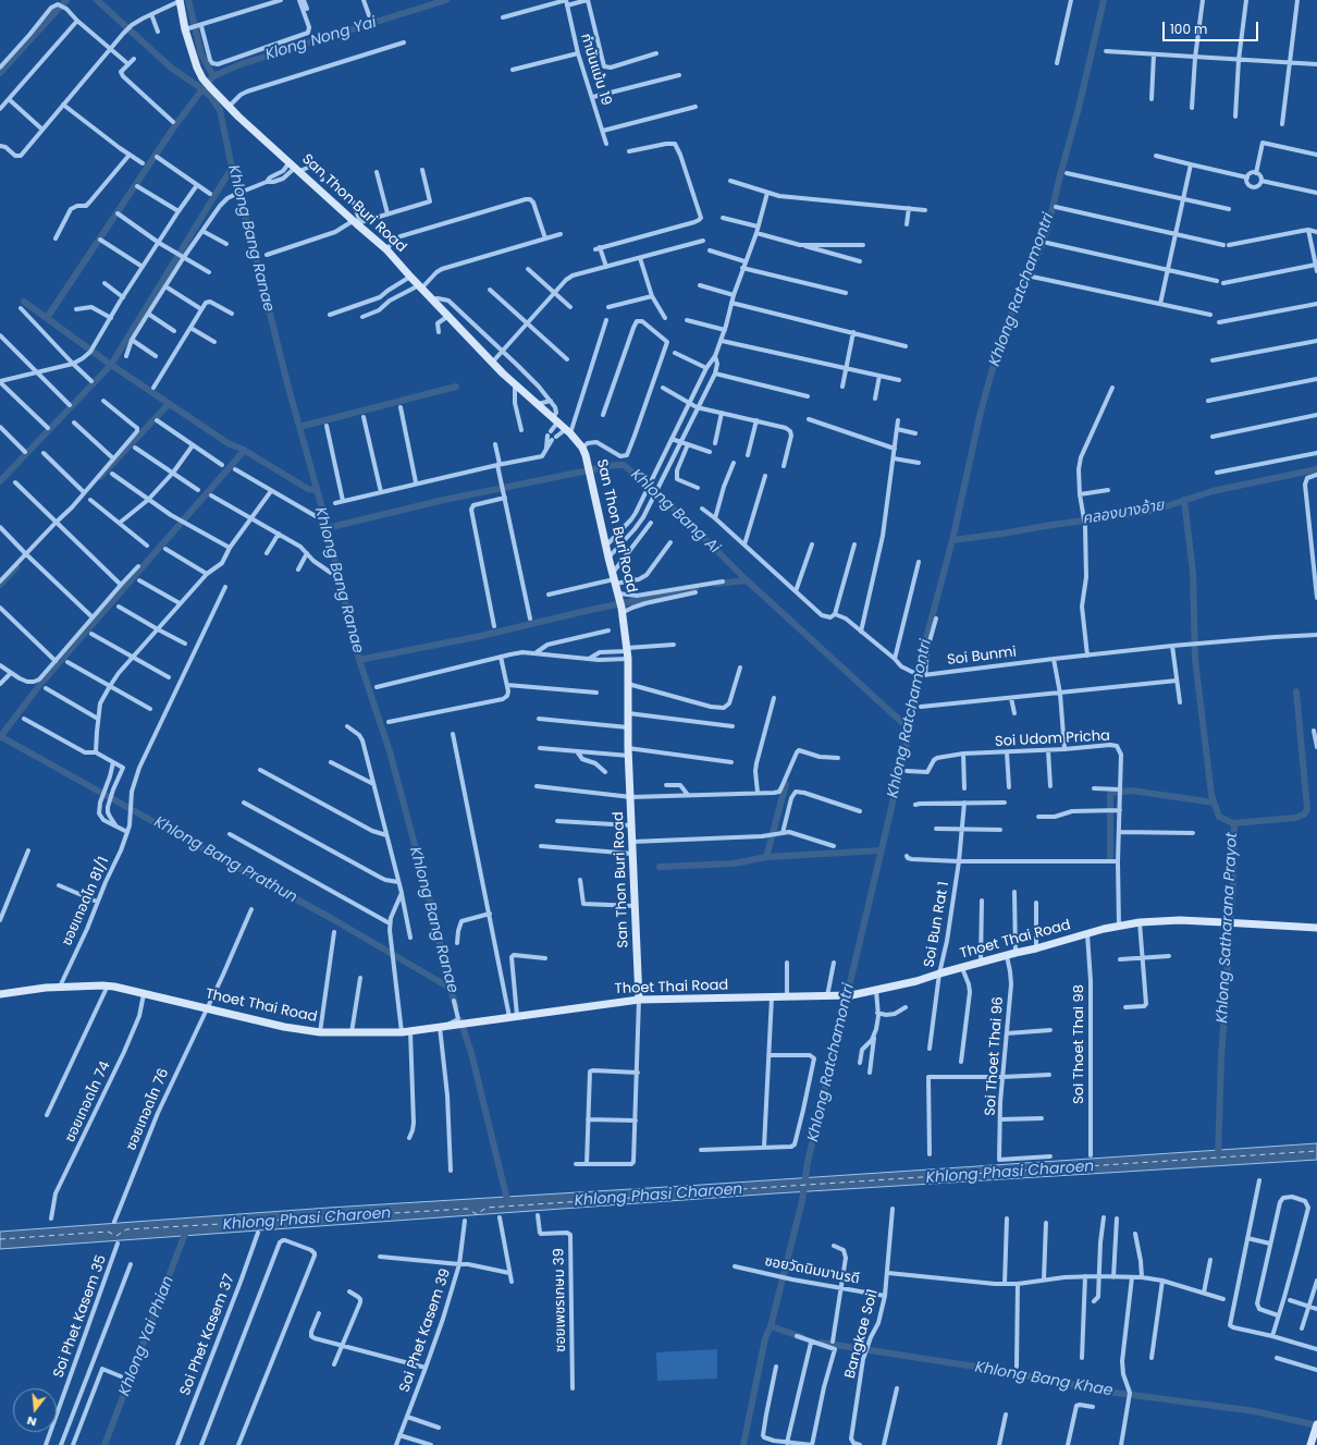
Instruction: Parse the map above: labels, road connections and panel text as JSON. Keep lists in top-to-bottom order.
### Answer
{
  "streets": {
    "main road": ["San Thon Buri Road", "Thoet Thai Road"],
    "street": [
      "กำนันแม้น 19",
      "Soi Bunmi",
      "Soi Udom Pricha",
      "ซอยเทอดไท 81/1",
      "Soi Bun Rat 1",
      "Soi Thoet Thai 98",
      "Soi Thoet Thai 96",
      "ซอยเทอดไท 74",
      "ซอยเทอดไท 76",
      "ซอยวัดนิมมานรดี",
      "ซอยเพชรเกษม 39",
      "Soi Phet Kasem 35",
      "Soi Phet Kasem 39",
      "Bangkae Soi1",
      "Soi Phet Kasem 37"
    ]
  },
  "crossings": [
    ["San Thon Buri Road", "Thoet Thai Road"],
    ["Soi Udom Pricha", "Thoet Thai Road"],
    ["ซอยเทอดไท 81/1", "Thoet Thai Road"],
    ["Soi Bun Rat 1", "Thoet Thai Road"],
    ["Thoet Thai Road", "Soi Thoet Thai 98"],
    ["Thoet Thai Road", "Soi Thoet Thai 96"],
    ["Thoet Thai Road", "ซอยเทอดไท 74"],
    ["Thoet Thai Road", "ซอยเทอดไท 76"],
    ["ซอยวัดนิมมานรดี", "Bangkae Soi1"]
  ],
  "water": [
    "Klong Nong Yai",
    "Khlong Bang Ranae",
    "Khlong Ratchamontri",
    "Khlong Bang Ai",
    "คลองบางอ้าย",
    "Khlong Bang Prathun",
    "Khlong Satharana Prayot",
    "Khlong Phasi Charoen",
    "Khlong Yai Phian",
    "Khlong Bang Khae"
  ],
  "scale_bar": "100 m",
  "north": "bottom"
}
